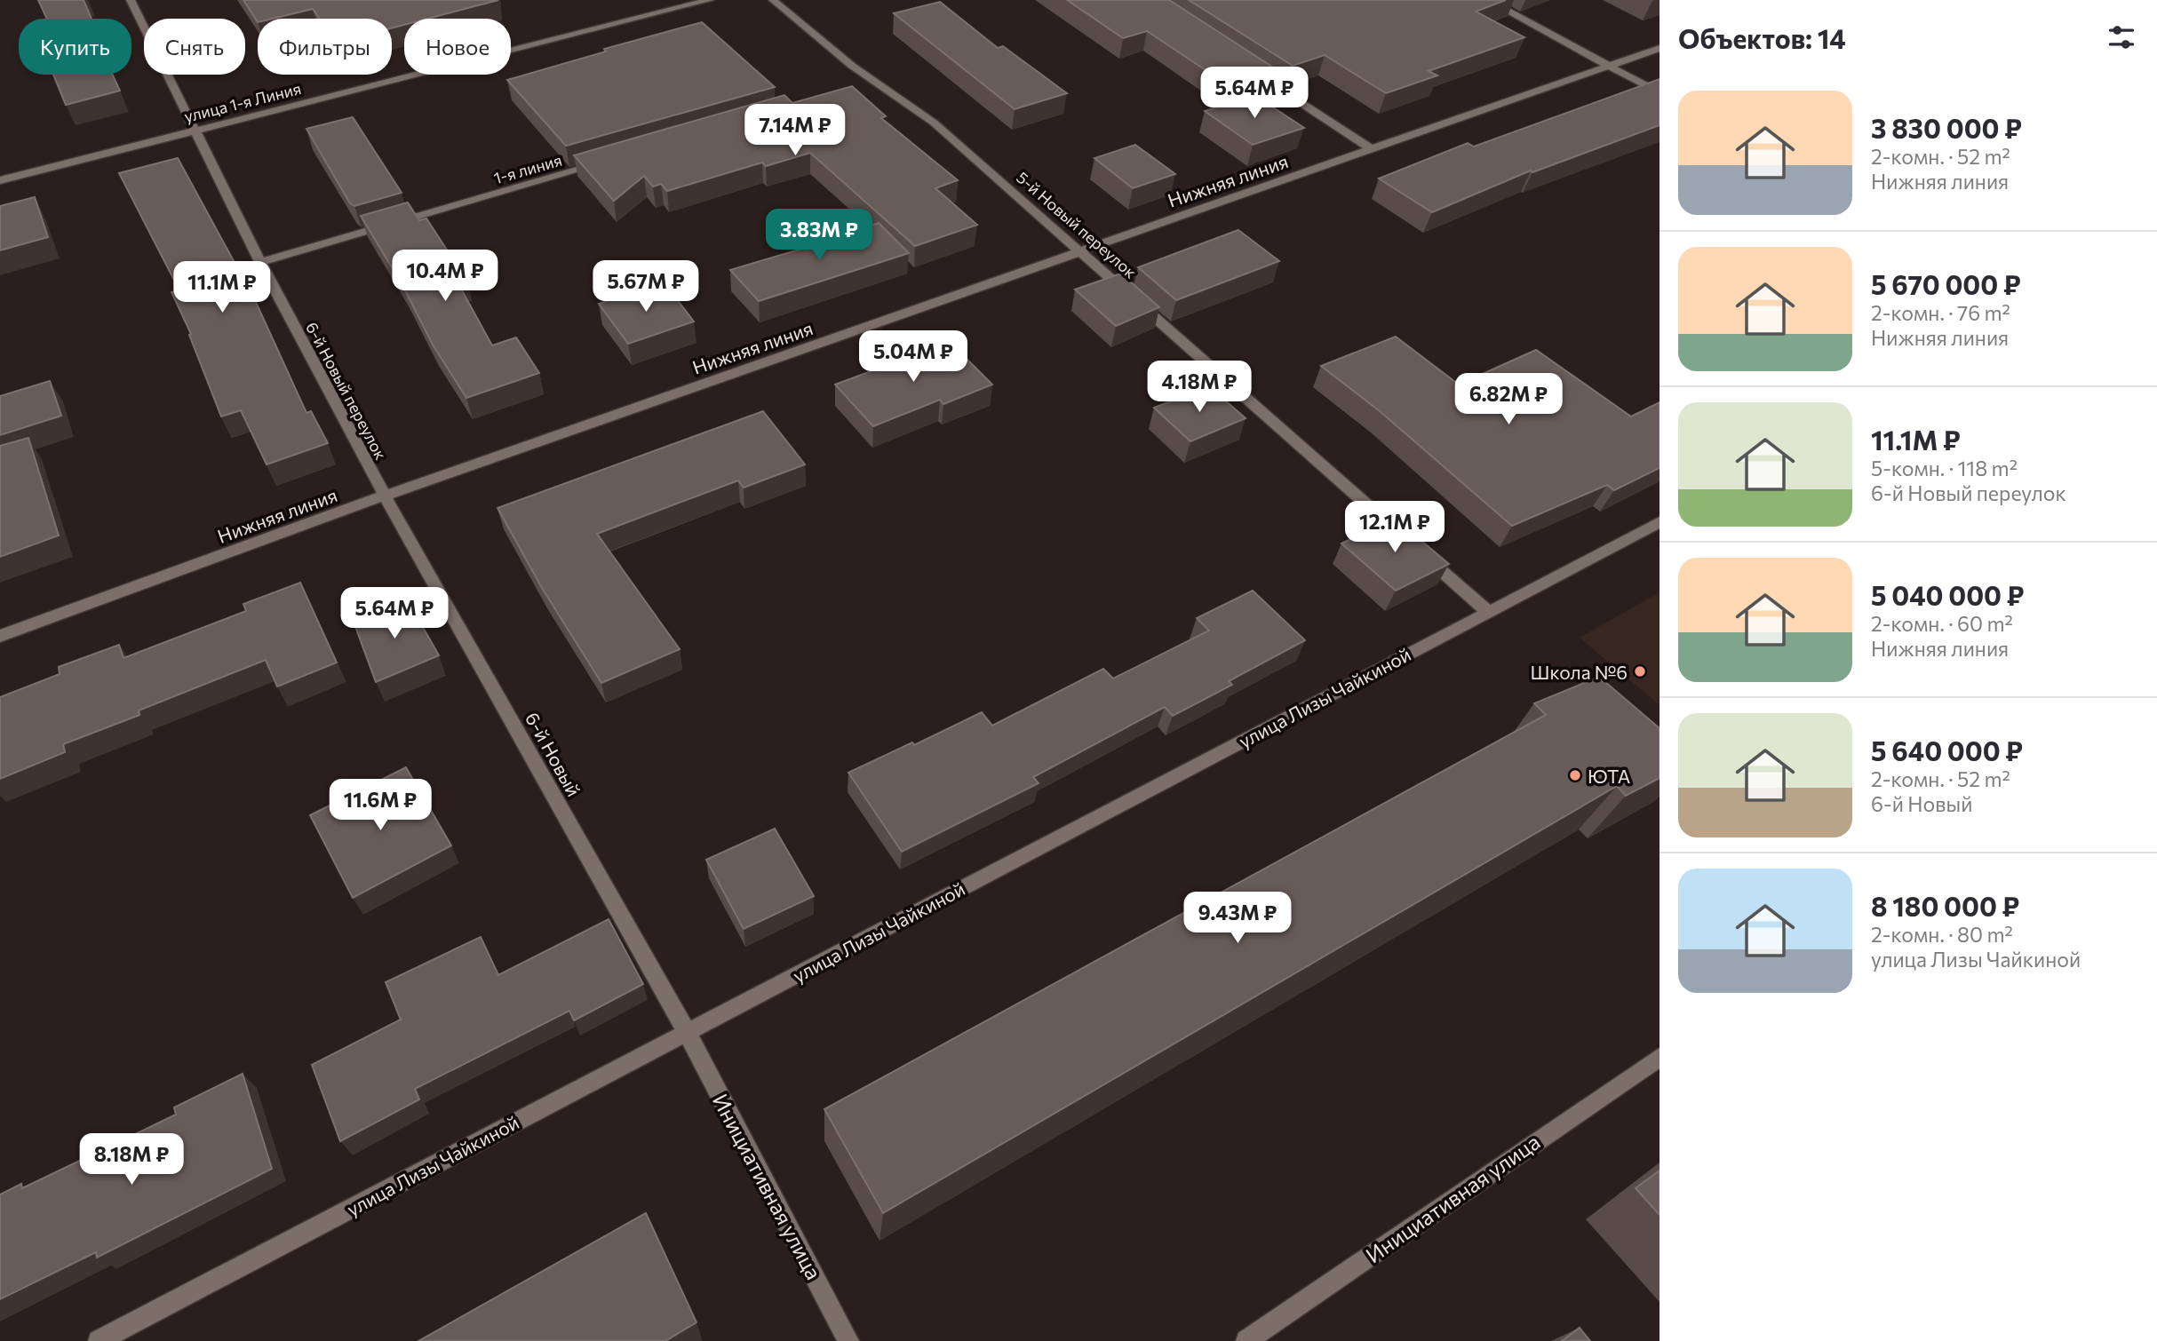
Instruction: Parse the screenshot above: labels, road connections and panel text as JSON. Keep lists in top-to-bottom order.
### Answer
{
  "streets": {
    "street": [
      "улица 1-я Линия",
      "1-я линия",
      "Нижняя линия",
      "5-й Новый переулок",
      "6-й Новый переулок",
      "улица Лизы Чайкиной",
      "6-й Новый",
      "Инициативная улица"
    ]
  },
  "crossings": [
    ["улица 1-я Линия", "6-й Новый переулок"],
    ["1-я линия", "6-й Новый переулок"],
    ["Нижняя линия", "5-й Новый переулок"],
    ["Нижняя линия", "6-й Новый переулок"],
    ["Нижняя линия", "6-й Новый"],
    ["5-й Новый переулок", "улица Лизы Чайкиной"],
    ["6-й Новый переулок", "6-й Новый"],
    ["улица Лизы Чайкиной", "6-й Новый"],
    ["улица Лизы Чайкиной", "Инициативная улица"],
    ["6-й Новый", "Инициативная улица"]
  ],
  "places": ["Школа №6", "ЮТА"],
  "page": {
    "heading": "Объектов: 14",
    "chip": [
      "Купить",
      "Снять",
      "Фильтры",
      "Новое"
    ],
    "price": [
      "5.64M ₽",
      "7.14M ₽",
      "3.83M ₽",
      "10.4M ₽",
      "5.67M ₽",
      "11.1M ₽",
      "5.04M ₽",
      "4.18M ₽",
      "6.82M ₽",
      "12.1M ₽",
      "5.64M ₽",
      "11.6M ₽",
      "9.43M ₽",
      "8.18M ₽"
    ],
    "list": [
      {
        "name": "3 830 000 ₽",
        "note": "2-комн. · 52 m² · Нижняя линия"
      },
      {
        "name": "5 670 000 ₽",
        "note": "2-комн. · 76 m² · Нижняя линия"
      },
      {
        "name": "11.1M ₽",
        "note": "5-комн. · 118 m² · 6-й Новый переулок"
      },
      {
        "name": "5 040 000 ₽",
        "note": "2-комн. · 60 m² · Нижняя линия"
      },
      {
        "name": "5 640 000 ₽",
        "note": "2-комн. · 52 m² · 6-й Новый"
      },
      {
        "name": "8 180 000 ₽",
        "note": "2-комн. · 80 m² · улица Лизы Чайкиной"
      }
    ]
  }
}
